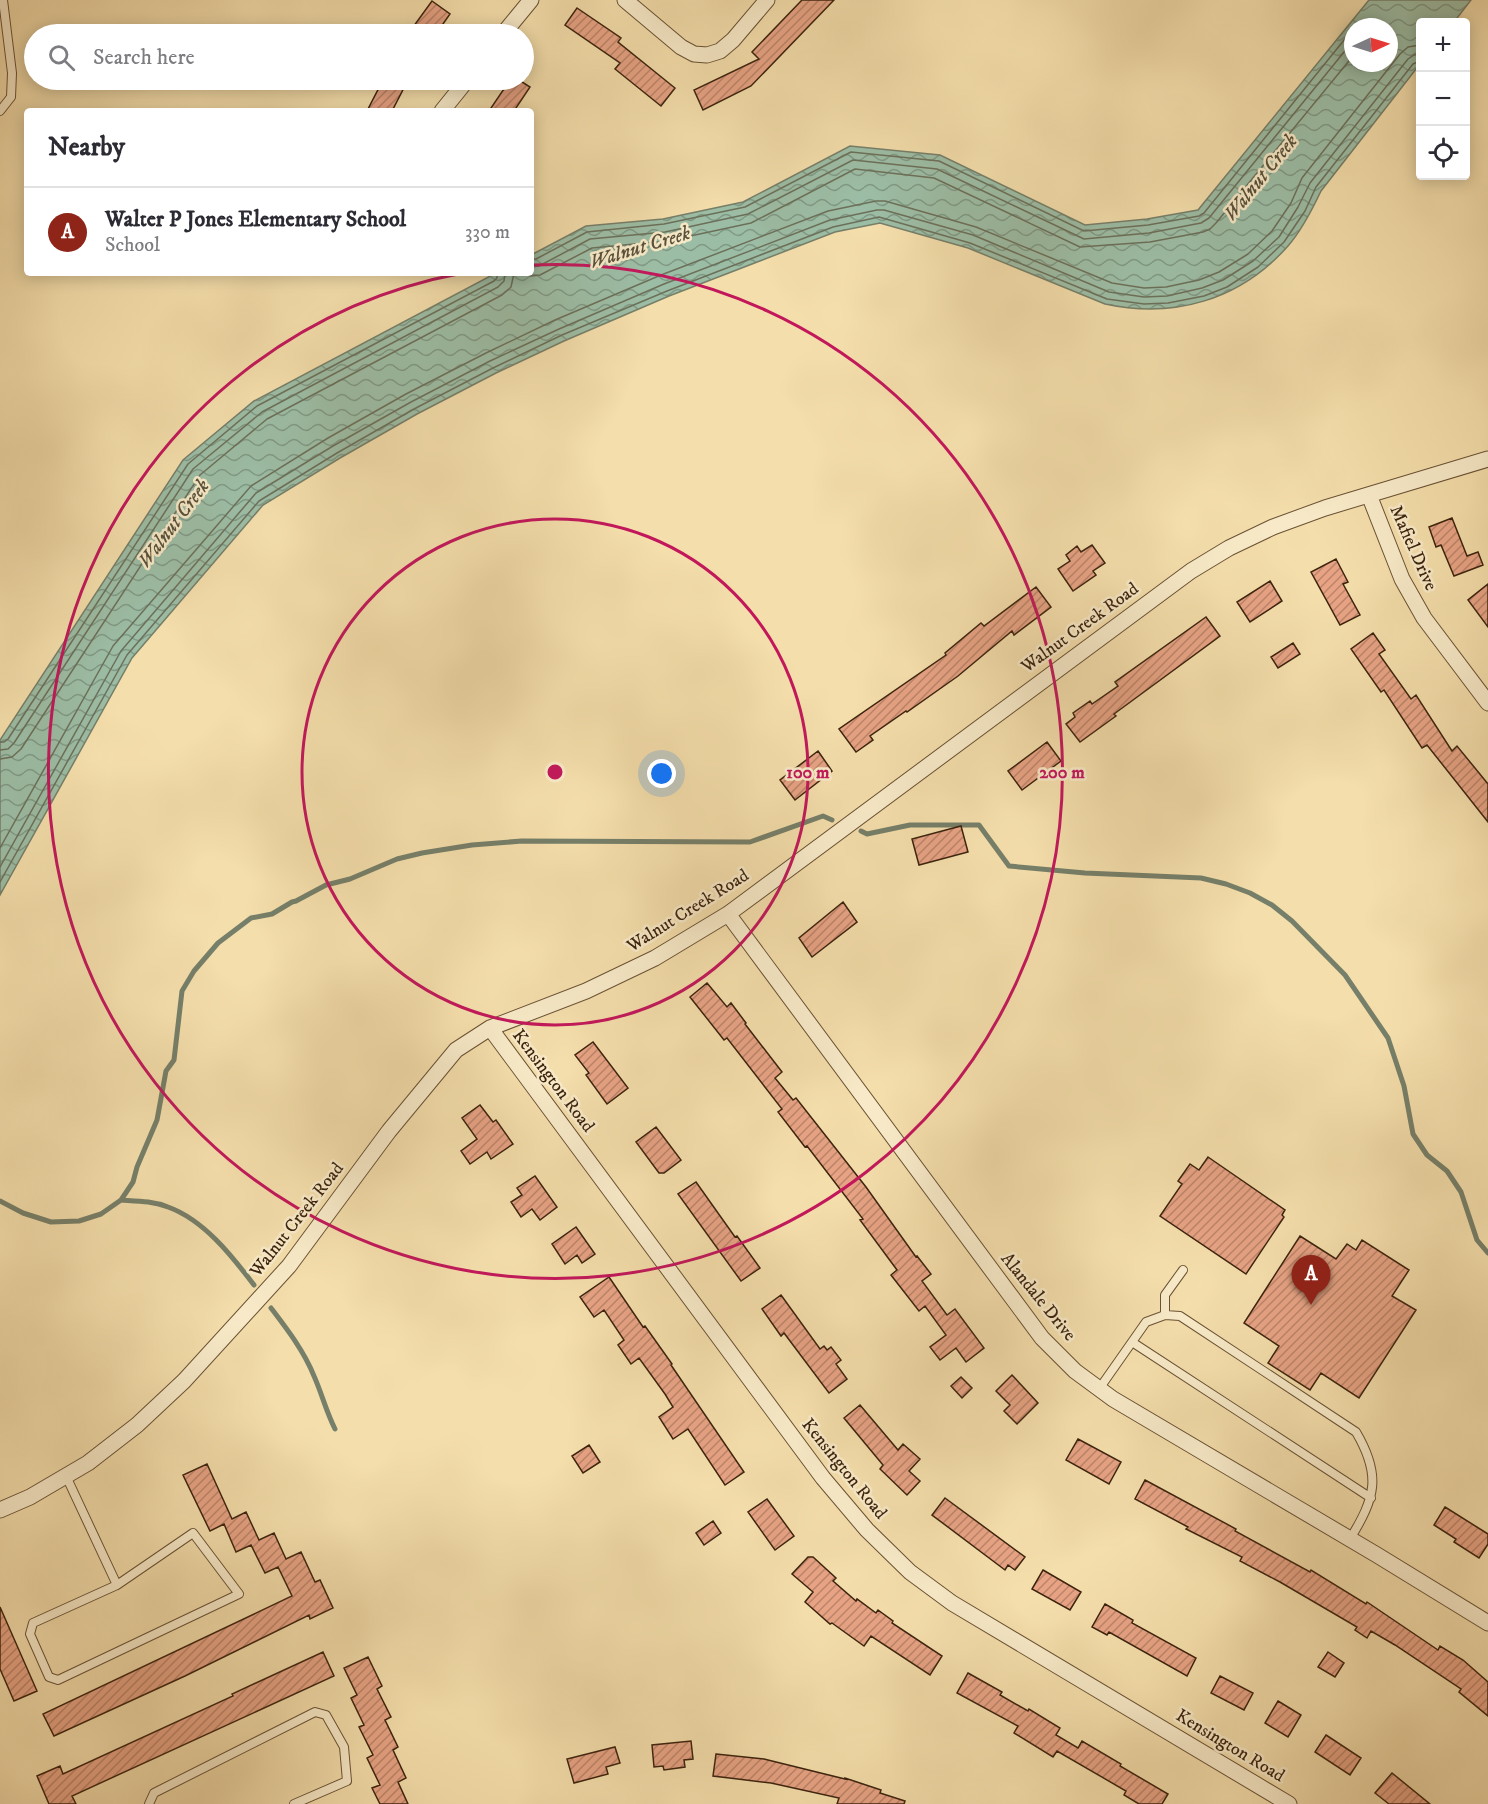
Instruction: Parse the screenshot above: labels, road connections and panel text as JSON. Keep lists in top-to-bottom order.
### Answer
{
  "streets": {
    "street": [
      "Mafiel Drive",
      "Walnut Creek Road",
      "Kensington Road",
      "Alandale Drive"
    ]
  },
  "crossings": [
    ["Mafiel Drive", "Walnut Creek Road"],
    ["Walnut Creek Road", "Kensington Road"],
    ["Walnut Creek Road", "Alandale Drive"]
  ],
  "water": ["Walnut Creek"],
  "north": "right",
  "page": {
    "map_buttons": ["+", "−"],
    "search": "Search here",
    "heading": "Nearby",
    "list": [
      {
        "mark": "A",
        "name": "Walter P Jones Elementary School",
        "note": "School",
        "value": "330 m"
      }
    ],
    "pins": "A"
  },
  "rings": ["100 m", "200 m"]
}
